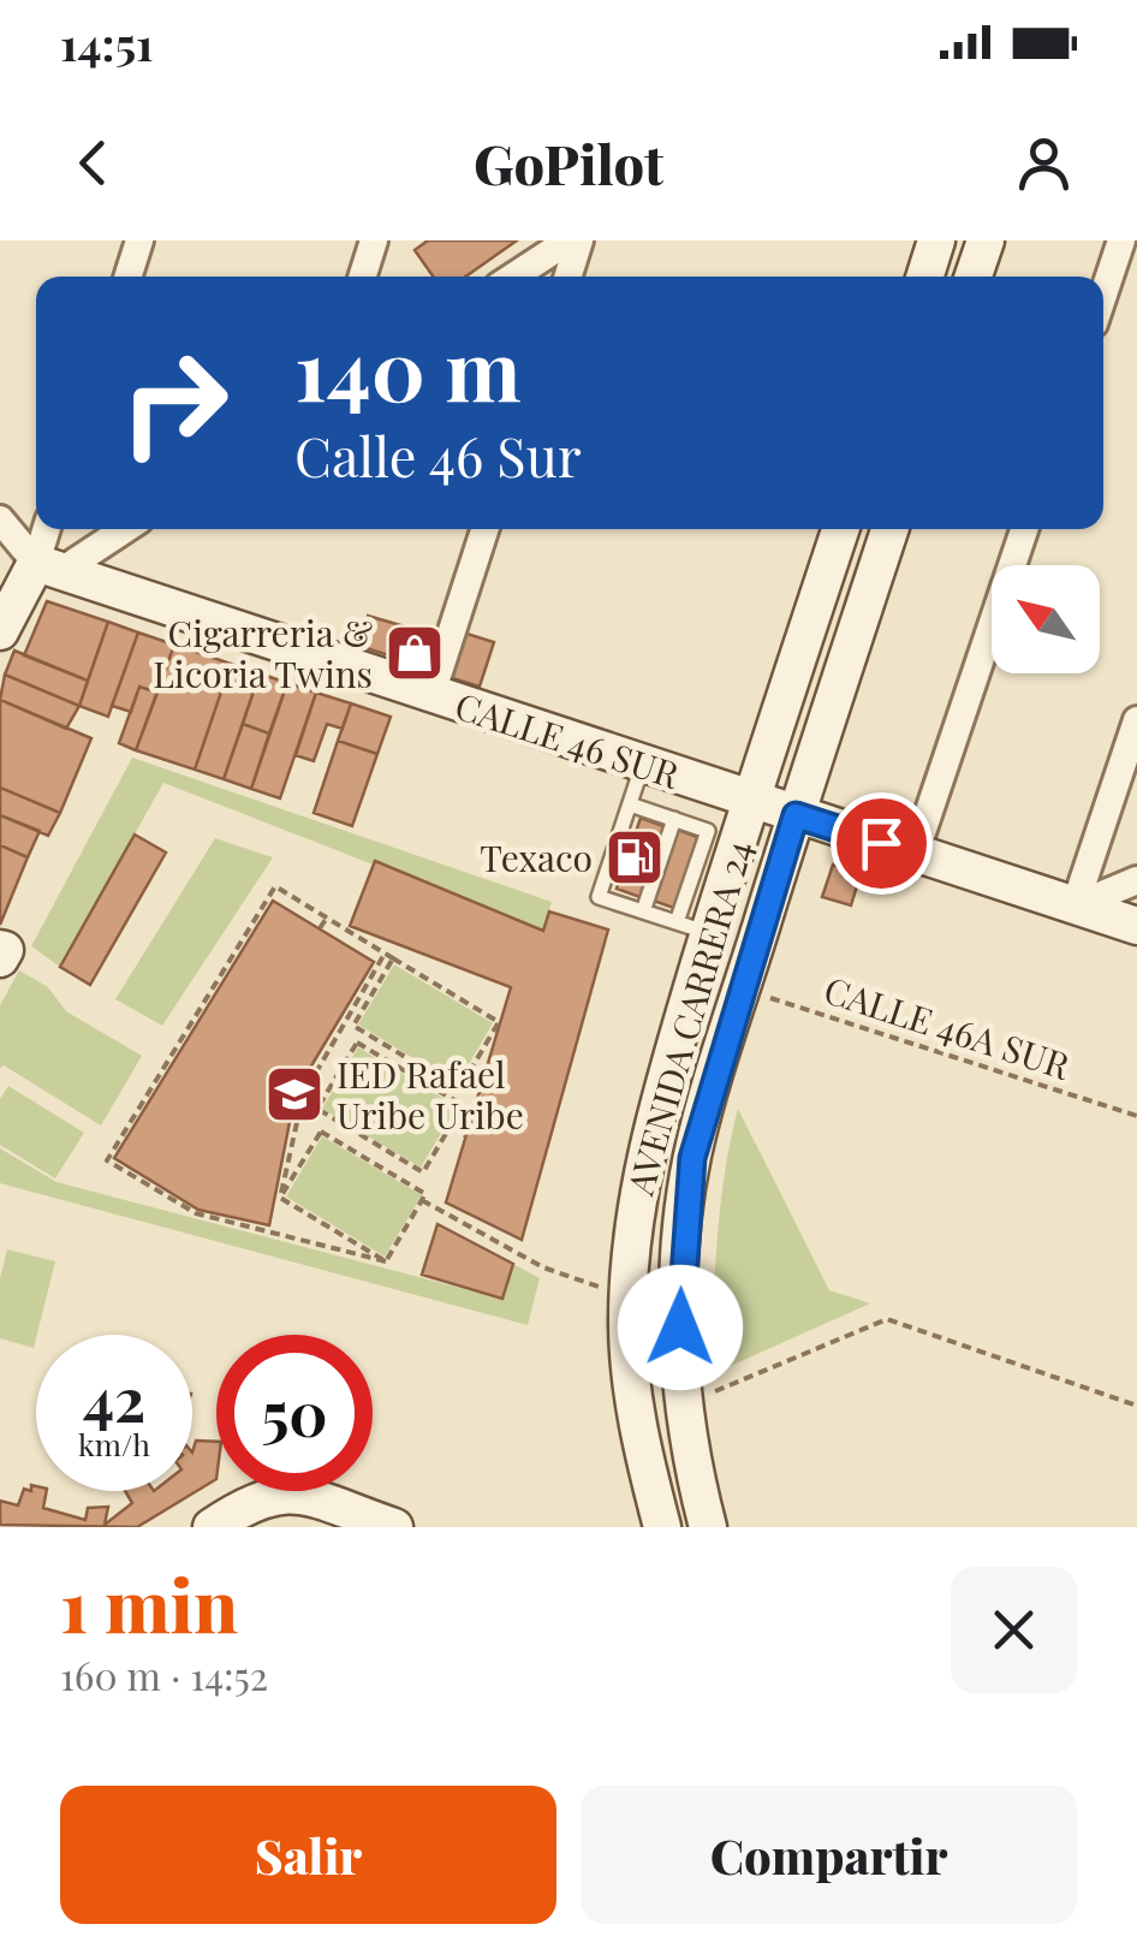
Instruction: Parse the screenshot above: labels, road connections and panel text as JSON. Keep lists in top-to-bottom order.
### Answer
{
  "streets": {
    "main road": ["CALLE 46 SUR", "AVENIDA CARRERA 24"],
    "path": ["CALLE 46A SUR"]
  },
  "crossings": [
    ["CALLE 46 SUR", "AVENIDA CARRERA 24"],
    ["AVENIDA CARRERA 24", "CALLE 46A SUR"]
  ],
  "places": {
    "shop": ["Cigarreria & Licoria Twins"],
    "fuel station": ["Texaco"],
    "school or university": ["IED Rafael Uribe Uribe"]
  },
  "north": "top left",
  "page": {
    "status": "14:51",
    "header": "GoPilot",
    "turn": ["140 m", "Calle 46 Sur"],
    "speed": "42 km/h",
    "limit": "50",
    "heading": ["1 min", "160 m · 14:52"],
    "buttons": ["Salir", "Compartir"]
  }
}
